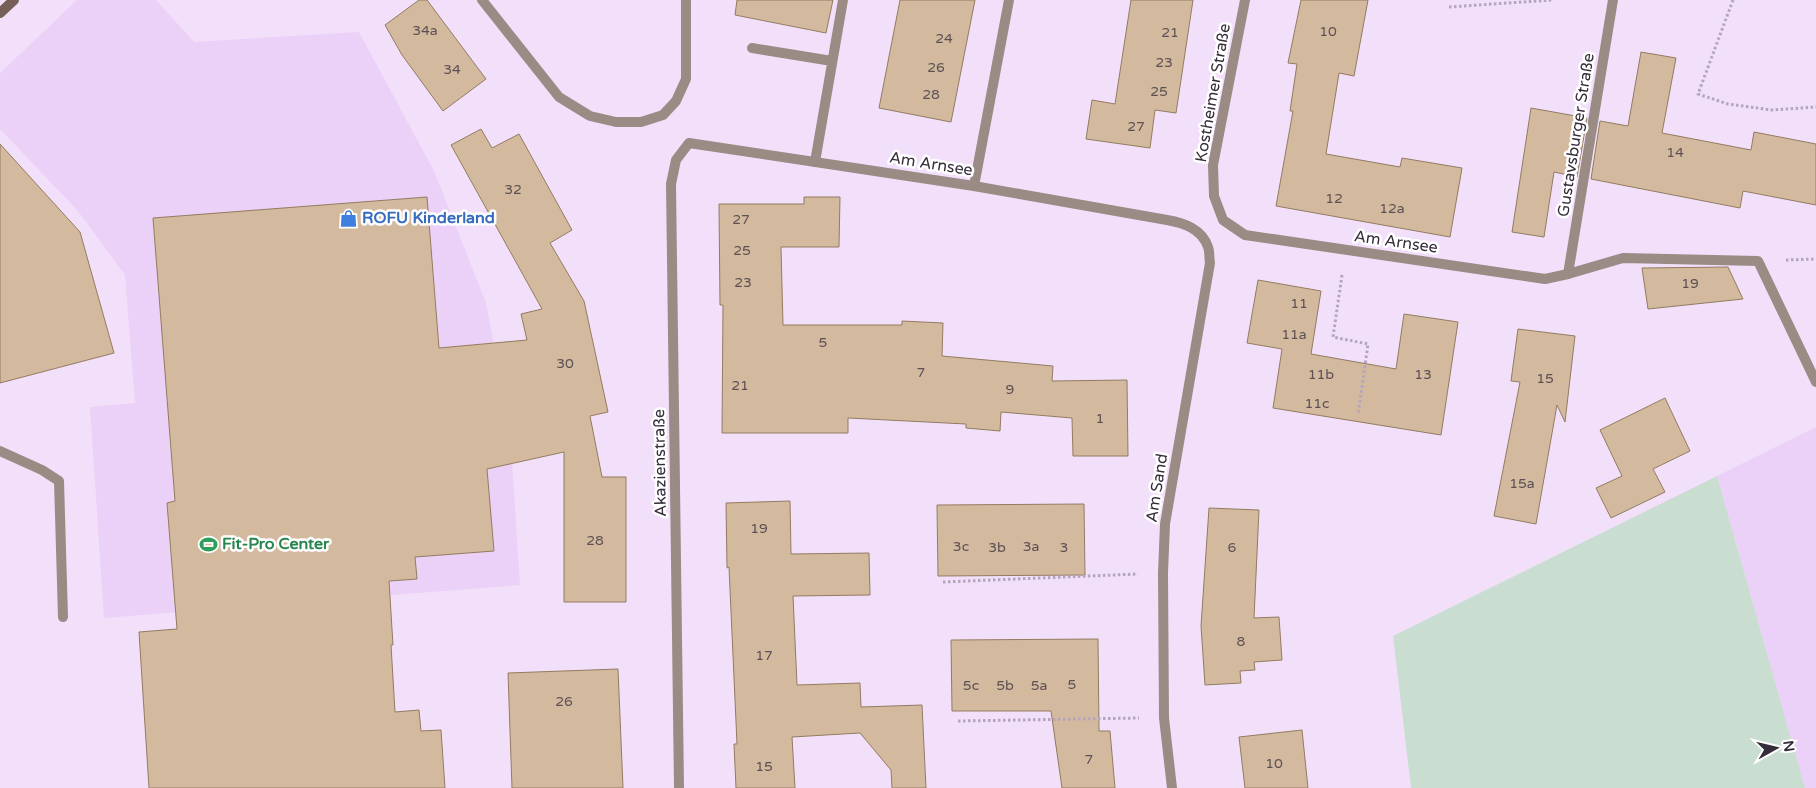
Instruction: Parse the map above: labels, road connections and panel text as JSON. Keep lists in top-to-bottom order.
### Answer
{
  "streets": {
    "street": [
      "Kostheimer Straße",
      "Gustavsburger Straße",
      "Am Arnsee",
      "Akazienstraße",
      "Am Sand"
    ]
  },
  "crossings": [
    ["Kostheimer Straße", "Am Arnsee"],
    ["Gustavsburger Straße", "Am Arnsee"],
    ["Am Arnsee", "Akazienstraße"],
    ["Am Arnsee", "Am Sand"]
  ],
  "places": {
    "shop": ["ROFU Kinderland"],
    "sports": ["Fit-Pro Center"]
  },
  "house_numbers": [
    "34a",
    "10",
    "21",
    "24",
    "23",
    "26",
    "34",
    "25",
    "28",
    "27",
    "14",
    "32",
    "12",
    "12a",
    "27",
    "25",
    "23",
    "19",
    "11",
    "11a",
    "5",
    "30",
    "7",
    "11b",
    "13",
    "15",
    "21",
    "9",
    "11c",
    "1",
    "15a",
    "19",
    "28",
    "3c",
    "3a",
    "3b",
    "3",
    "6",
    "8",
    "17",
    "5",
    "5c",
    "5b",
    "5a",
    "26",
    "7",
    "10",
    "15"
  ],
  "north": "right"
}
